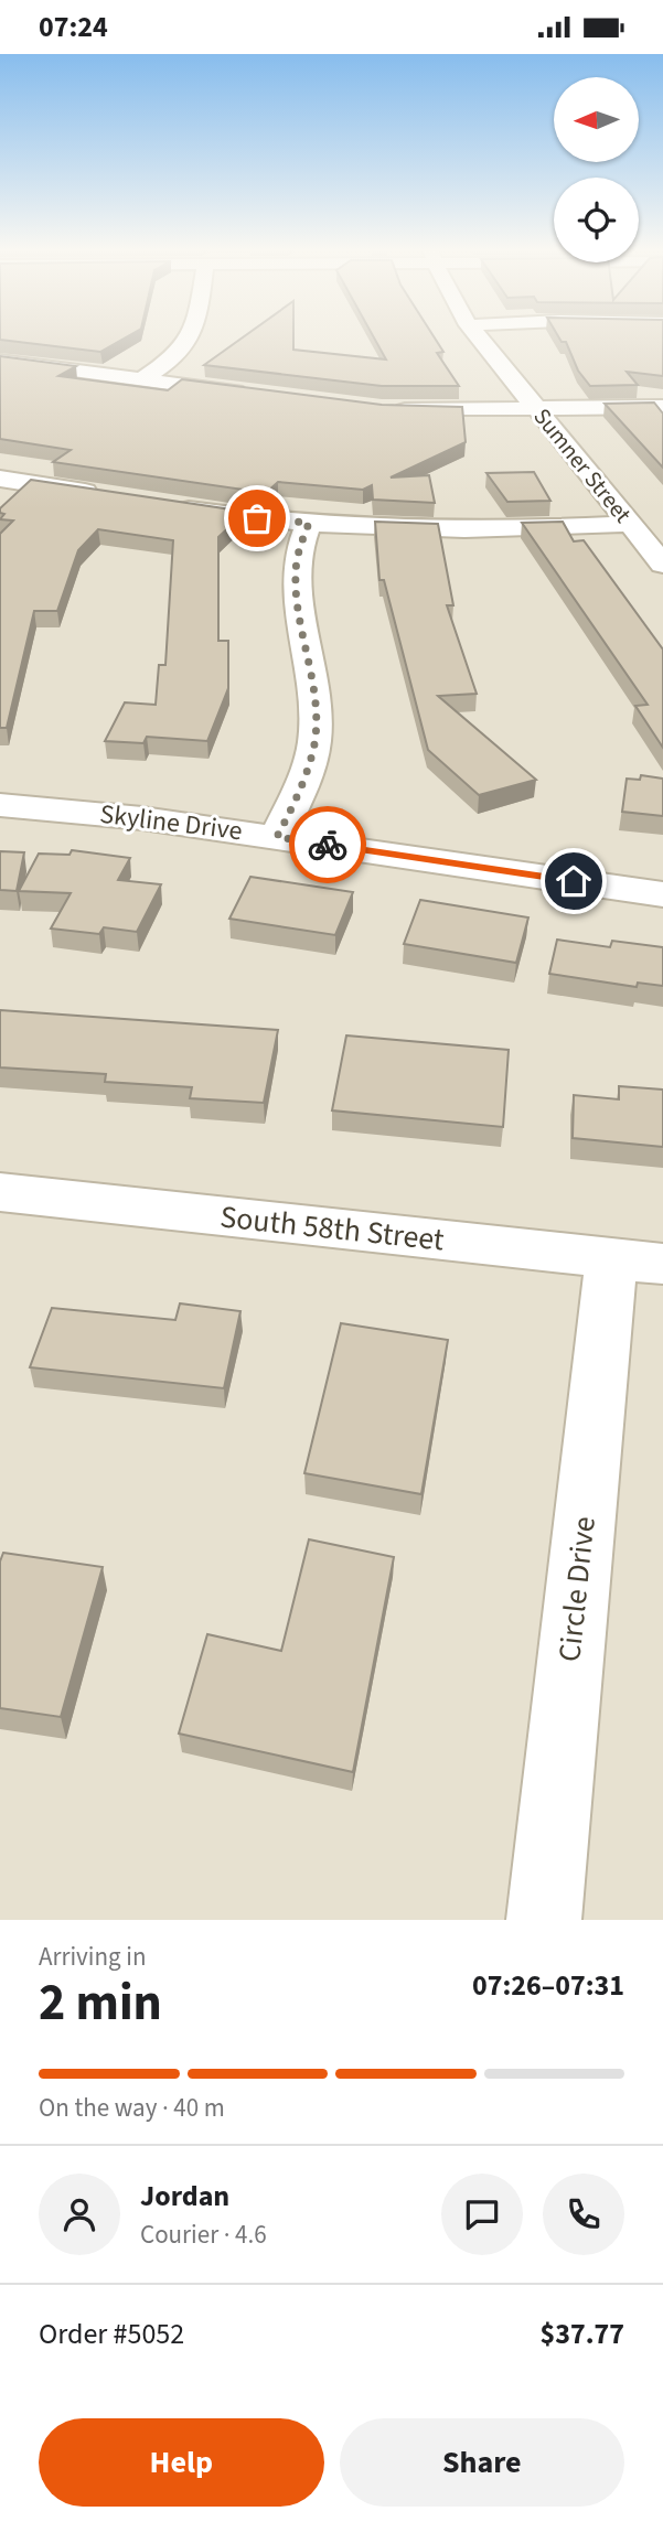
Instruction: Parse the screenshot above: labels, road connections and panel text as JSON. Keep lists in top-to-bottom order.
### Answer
{
  "streets": {
    "street": [
      "Sumner Street",
      "Skyline Drive",
      "South 58th Street",
      "Circle Drive"
    ]
  },
  "crossings": [
    ["South 58th Street", "Circle Drive"]
  ],
  "north": "left",
  "page": {
    "status": "07:24",
    "heading": ["2 min", "Arriving in", "07:26–07:31"],
    "panel": [
      "Jordan",
      "Courier · 4.6",
      "Order #5052",
      "$37.77"
    ],
    "bar": "On the way · 40 m",
    "buttons": ["Help", "Share"]
  }
}
